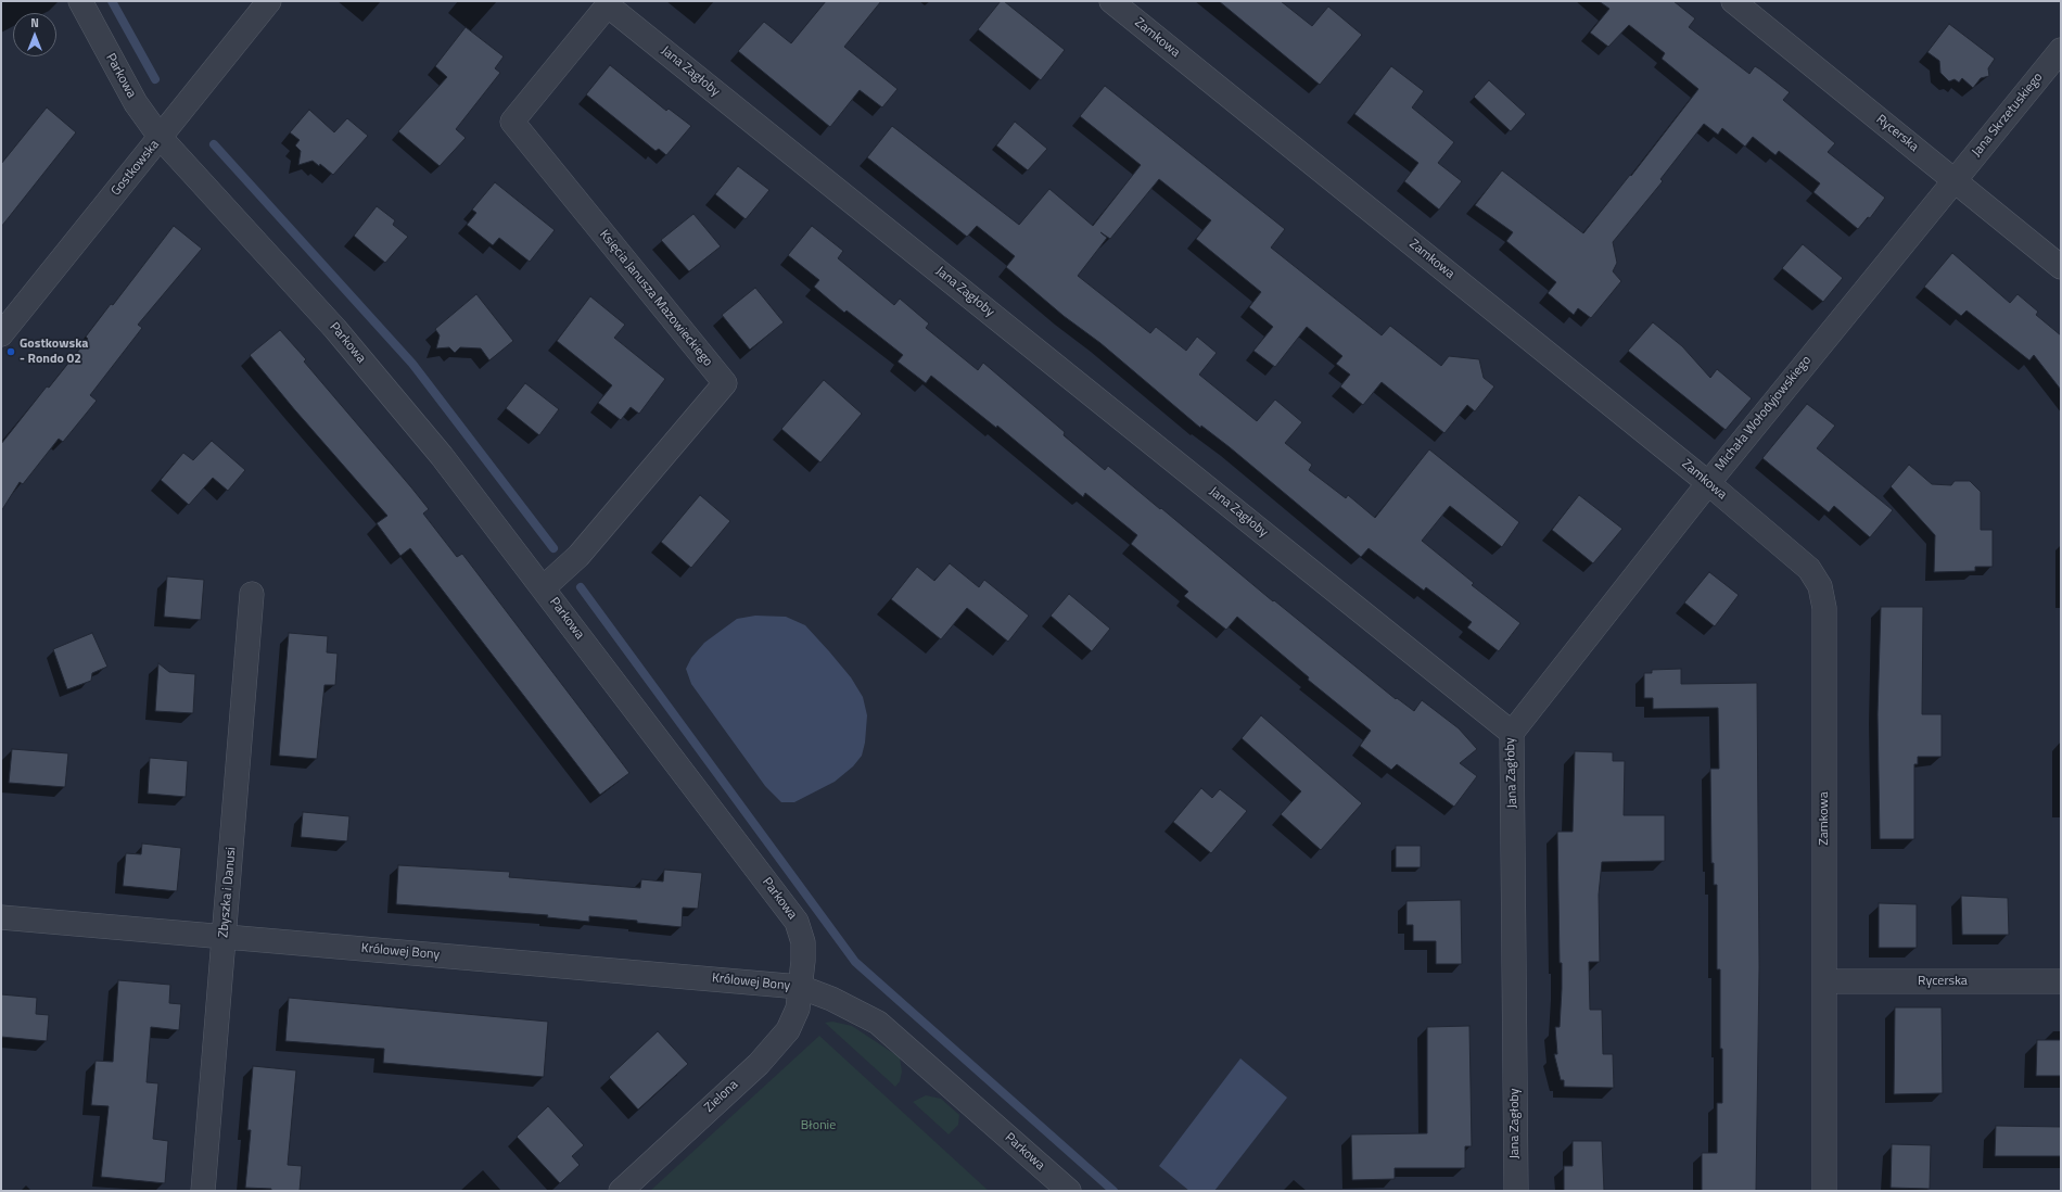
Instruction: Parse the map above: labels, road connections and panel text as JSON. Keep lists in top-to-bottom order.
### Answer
{
  "streets": {
    "street": [
      "Zamkowa",
      "Jana Zagłoby",
      "Parkowa",
      "Jana Skrzetuskiego",
      "Rycerska",
      "Gostkowska",
      "Księcia Janusza Mazowieckiego",
      "Michała Wołodyjowskiego",
      "Zbyszka i Danusi",
      "Królowej Bony",
      "Zielona"
    ]
  },
  "crossings": [
    ["Zamkowa", "Rycerska"],
    ["Zamkowa", "Michała Wołodyjowskiego"],
    ["Jana Zagłoby", "Księcia Janusza Mazowieckiego"],
    ["Jana Zagłoby", "Michała Wołodyjowskiego"],
    ["Parkowa", "Gostkowska"],
    ["Parkowa", "Księcia Janusza Mazowieckiego"],
    ["Parkowa", "Królowej Bony"],
    ["Parkowa", "Zielona"],
    ["Jana Skrzetuskiego", "Rycerska"],
    ["Jana Skrzetuskiego", "Michała Wołodyjowskiego"],
    ["Rycerska", "Michała Wołodyjowskiego"],
    ["Zbyszka i Danusi", "Królowej Bony"],
    ["Królowej Bony", "Zielona"]
  ],
  "parks": ["Błonie"],
  "places": ["Gostkowska - Rondo 02"],
  "north": "top"
}
